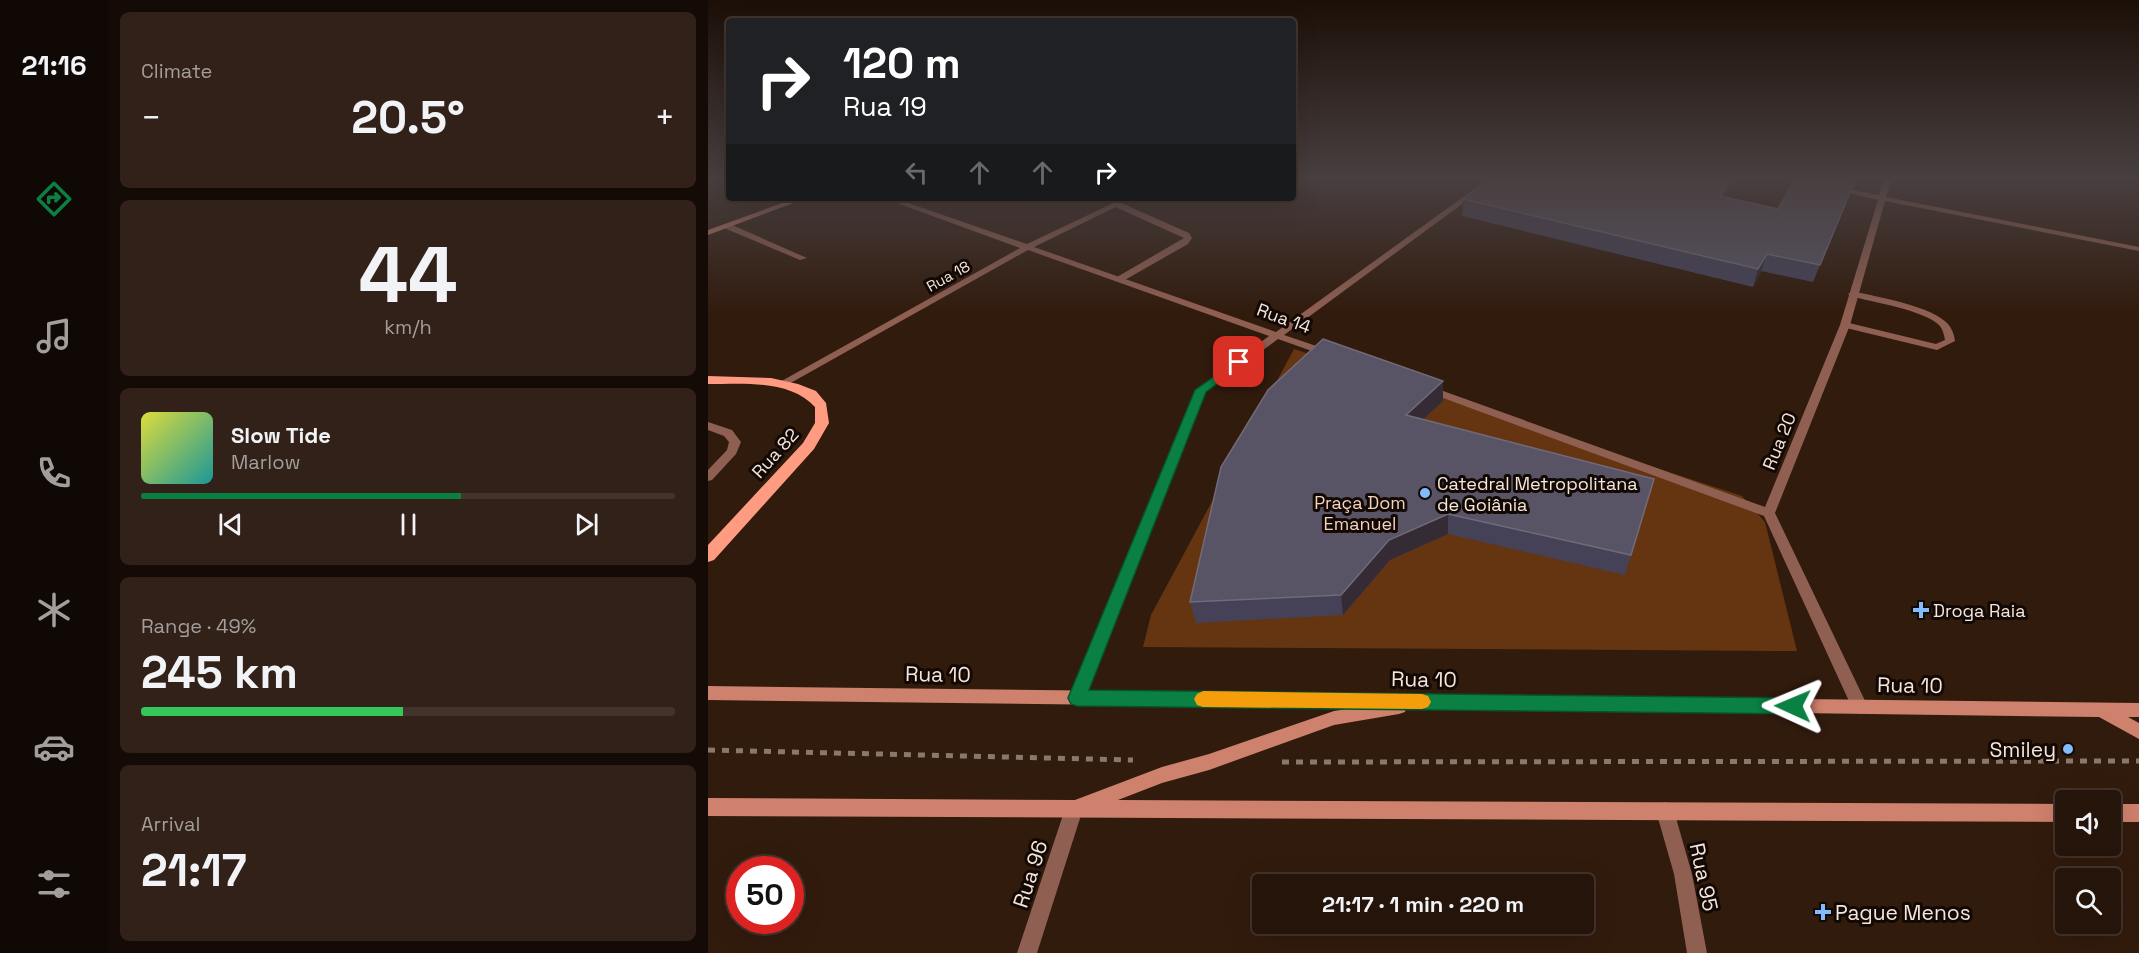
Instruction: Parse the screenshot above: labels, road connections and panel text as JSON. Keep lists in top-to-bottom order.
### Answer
{
  "streets": {
    "main road": ["Rua 82", "Rua 10"],
    "street": [
      "Rua 18",
      "Rua 14",
      "Rua 20",
      "Rua 96",
      "Rua 95"
    ]
  },
  "crossings": [
    ["Rua 18", "Rua 14"],
    ["Rua 18", "Rua 82"]
  ],
  "parks": ["Praça Dom Emanuel"],
  "places": {
    "other": ["Catedral Metropolitana de Goiânia", "Smiley"],
    "health": ["Droga Raia", "Pague Menos"]
  },
  "page": {
    "tabs": "21:16",
    "tile": [
      "Climate",
      ["44", "km/h"],
      ["Range · 49%", "245 km"],
      ["Arrival", "21:17"]
    ],
    "turn": ["120 m", "Rua 19"],
    "heat": ["−", "20.5°", "+"],
    "song": ["Slow Tide", "Marlow"],
    "limit": "50",
    "trip": "21:17 · 1 min · 220 m"
  }
}
